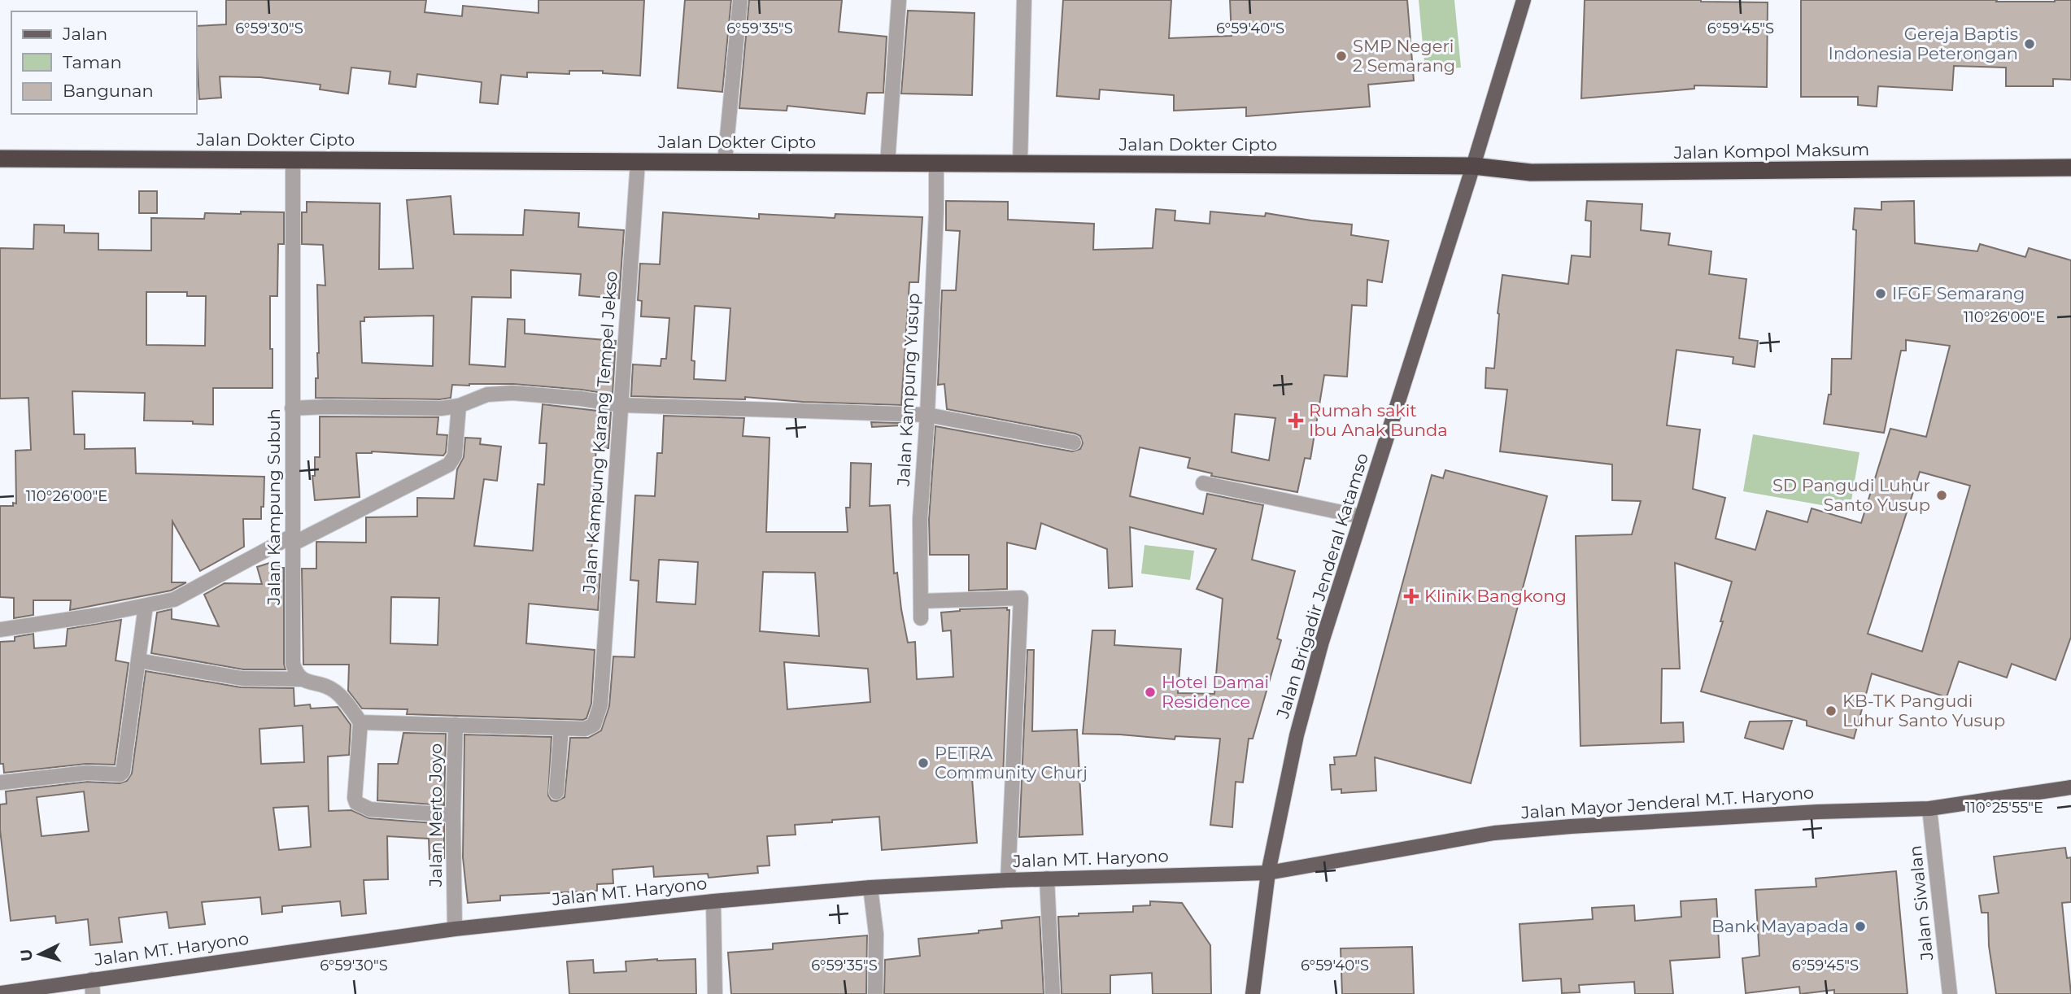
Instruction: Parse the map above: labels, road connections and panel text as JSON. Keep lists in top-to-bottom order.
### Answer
{
  "streets": {
    "highway": ["Jalan Dokter Cipto", "Jalan Kompol Maksum"],
    "main road": ["Jalan Brigadir Jenderal Katamso", "Jalan Mayor Jenderal M.T. Haryono", "Jalan MT. Haryono"],
    "street": [
      "Jalan Kampung Yusup",
      "Jalan Kampung Karang Tempel Jekso",
      "Jalan Kampung Subuh",
      "Jalan Merto Joyo",
      "Jalan Siwalan"
    ]
  },
  "crossings": [
    ["Jalan Dokter Cipto", "Jalan Kompol Maksum"],
    ["Jalan Dokter Cipto", "Jalan Kampung Yusup"],
    ["Jalan Dokter Cipto", "Jalan Kampung Karang Tempel Jekso"],
    ["Jalan Dokter Cipto", "Jalan Kampung Subuh"],
    ["Jalan Dokter Cipto", "Jalan Brigadir Jenderal Katamso"],
    ["Jalan Kompol Maksum", "Jalan Brigadir Jenderal Katamso"],
    ["Jalan Kampung Karang Tempel Jekso", "Jalan Merto Joyo"],
    ["Jalan Brigadir Jenderal Katamso", "Jalan Mayor Jenderal M.T. Haryono"],
    ["Jalan Brigadir Jenderal Katamso", "Jalan MT. Haryono"],
    ["Jalan Mayor Jenderal M.T. Haryono", "Jalan MT. Haryono"],
    ["Jalan Mayor Jenderal M.T. Haryono", "Jalan Siwalan"],
    ["Jalan Merto Joyo", "Jalan MT. Haryono"]
  ],
  "places": {
    "other": [
      "Gereja Baptis Indonesia Peterongan",
      "SMP Negeri 2 Semarang",
      "IFGF Semarang",
      "SD Pangudi Luhur Santo Yusup",
      "Hotel Damai Residence",
      "KB-TK Pangudi Luhur Santo Yusup",
      "PETRA Community Churj",
      "Bank Mayapada"
    ],
    "health": ["Rumah sakit Ibu Anak Bunda", "Klinik Bangkong"]
  },
  "legend": ["Jalan", "Taman", "Bangunan"],
  "north": "left",
  "coordinates": [
    "6°59'30\"S",
    "6°59'35\"S",
    "6°59'40\"S",
    "6°59'45\"S",
    "110°26'00\"E",
    "110°25'55\"E"
  ]
}
